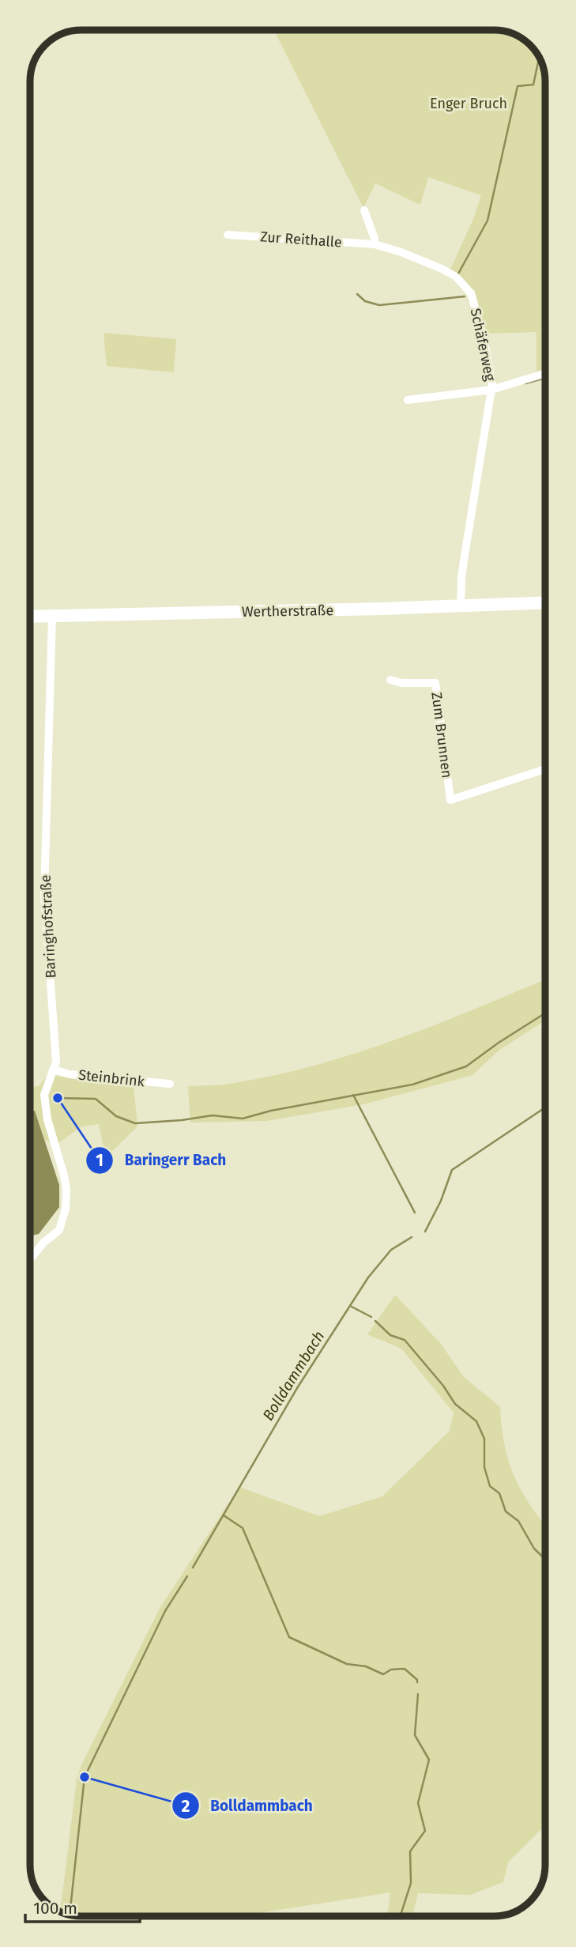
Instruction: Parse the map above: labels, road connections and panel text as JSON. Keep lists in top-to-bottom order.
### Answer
{
  "streets": {
    "main road": ["Wertherstraße"],
    "street": [
      "Zur Reithalle",
      "Schäferweg",
      "Zum Brunnen",
      "Baringhofstraße",
      "Steinbrink"
    ]
  },
  "crossings": [
    ["Zur Reithalle", "Schäferweg"],
    ["Schäferweg", "Wertherstraße"],
    ["Wertherstraße", "Baringhofstraße"],
    ["Baringhofstraße", "Steinbrink"]
  ],
  "water": ["Bolldammbach"],
  "parks": ["Enger Bruch"],
  "places": ["Baringerr Bach", "Bolldammbach"],
  "scale_bar": "100 m"
}
